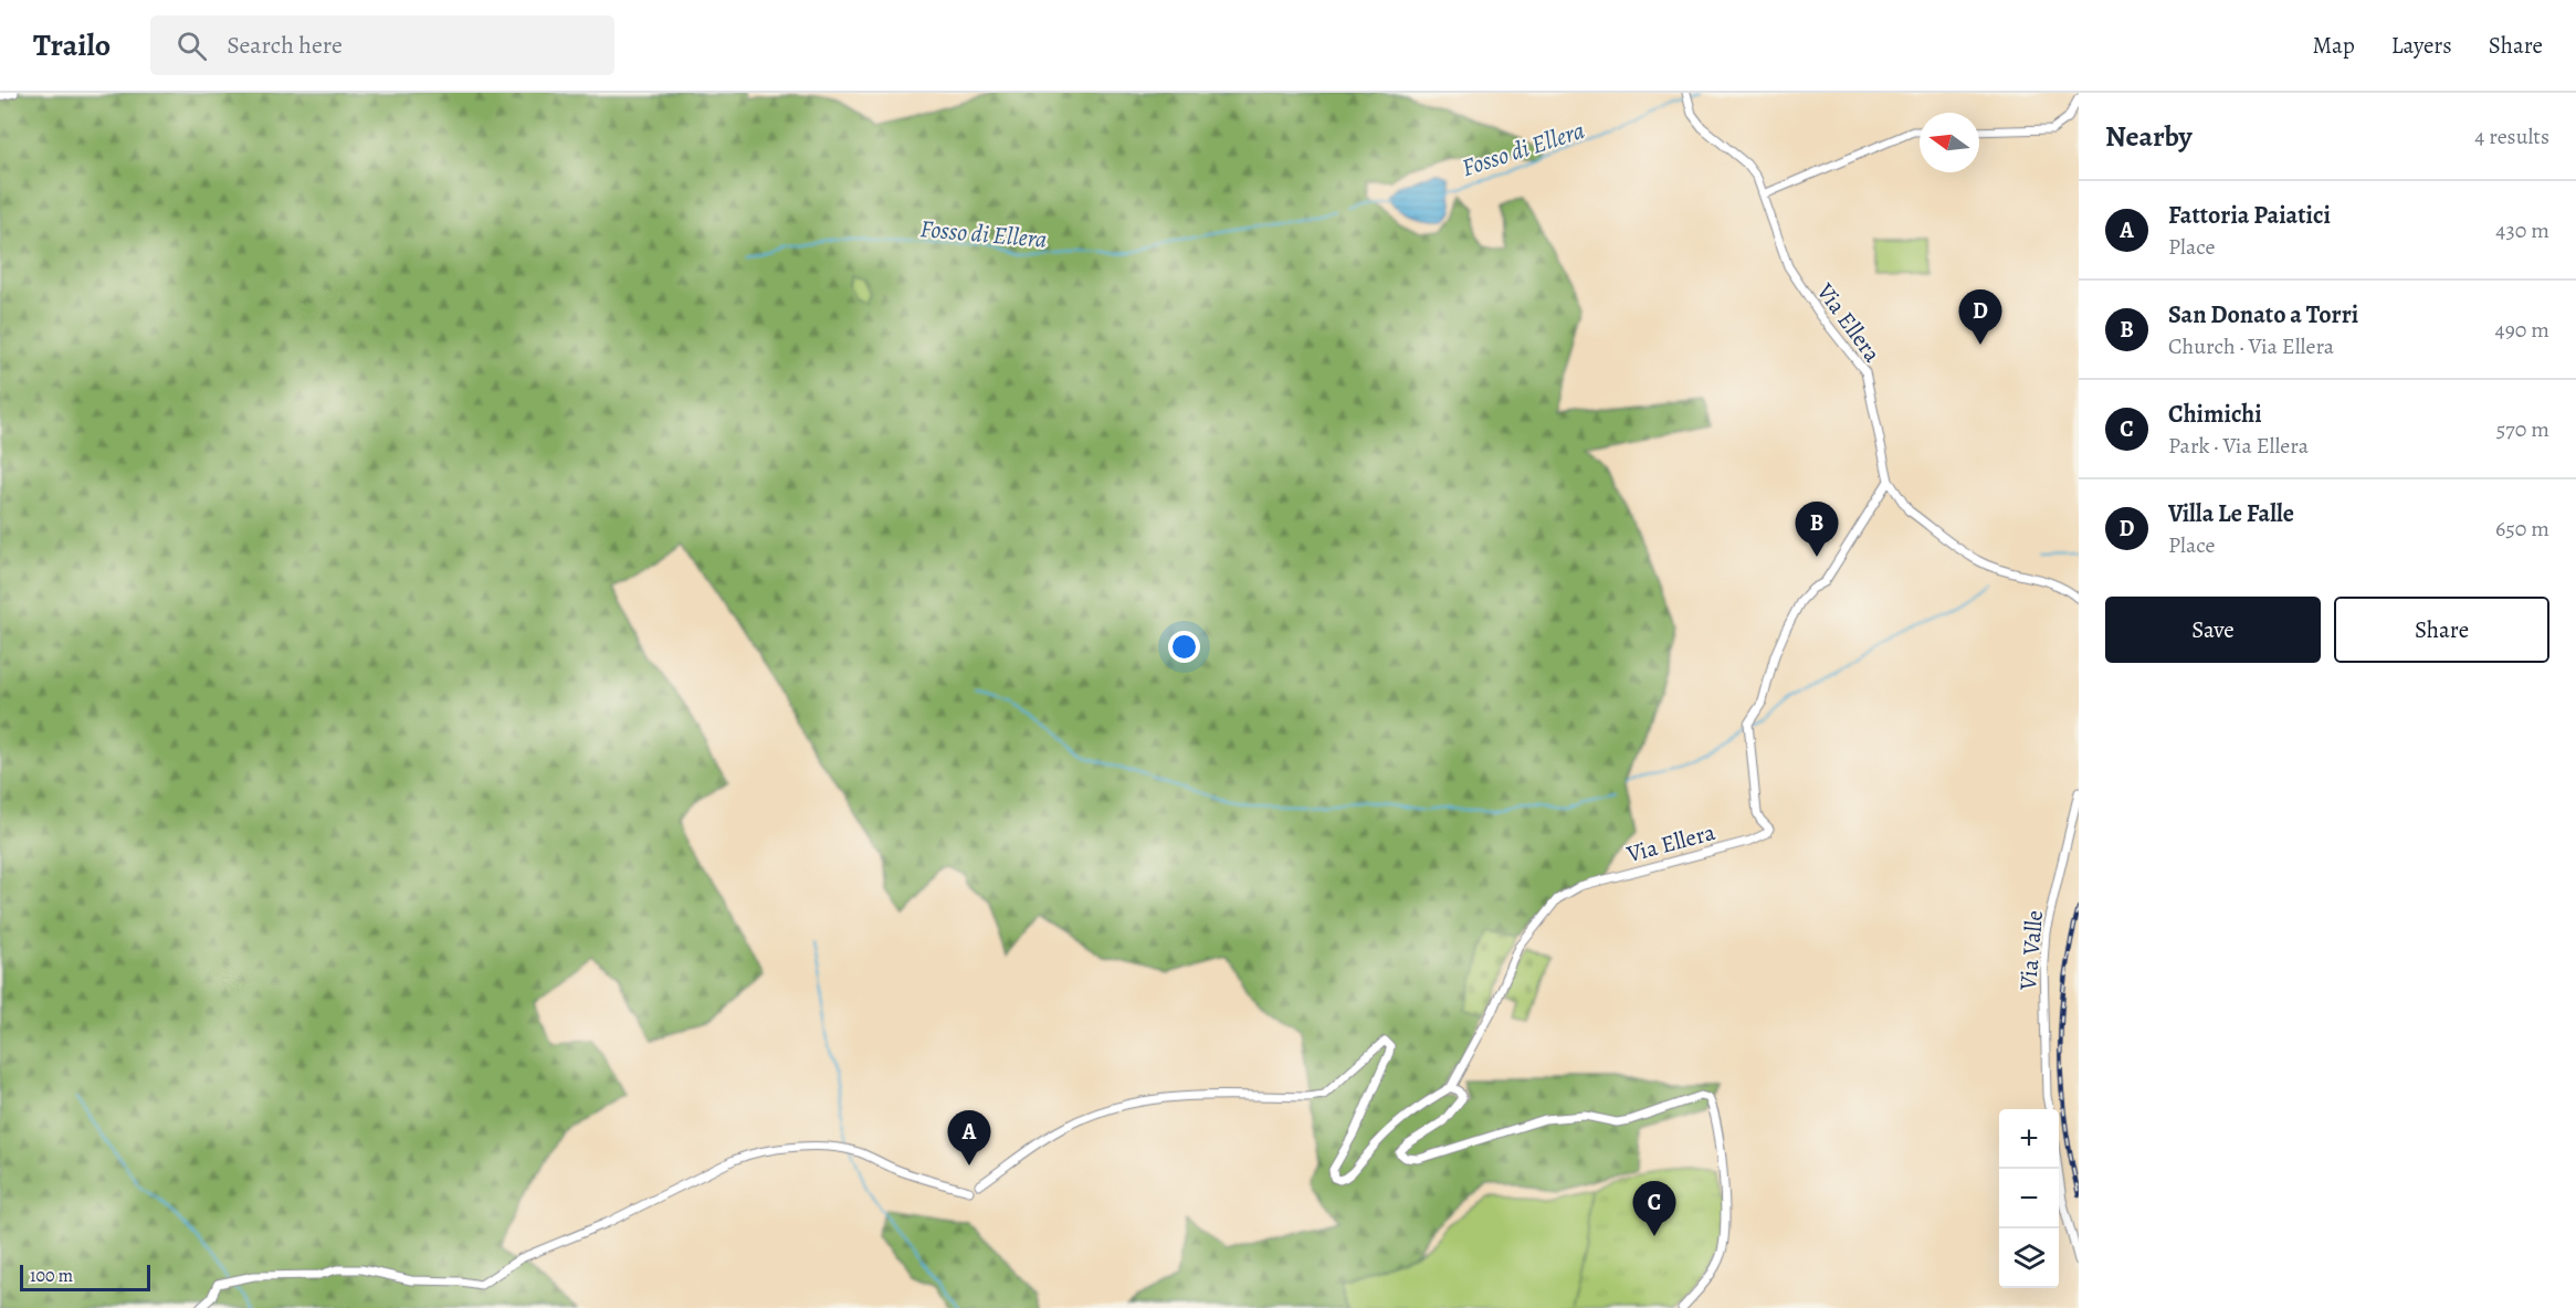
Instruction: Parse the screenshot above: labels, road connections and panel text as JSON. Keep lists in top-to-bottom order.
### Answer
{
  "streets": {
    "street": ["Via Ellera", "Via Valle"]
  },
  "water": ["Fosso di Ellera"],
  "scale_bar": "100 m",
  "north": "left",
  "page": {
    "header": "Trailo",
    "search": "Search here",
    "nav": ["Map", "Layers", "Share"],
    "heading": ["Nearby", "4 results"],
    "list": [
      {
        "mark": "A",
        "name": "Fattoria Paiatici",
        "note": "Place",
        "value": "430 m"
      },
      {
        "mark": "B",
        "name": "San Donato a Torri",
        "note": "Church · Via Ellera",
        "value": "490 m"
      },
      {
        "mark": "C",
        "name": "Chimichi",
        "note": "Park · Via Ellera",
        "value": "570 m"
      },
      {
        "mark": "D",
        "name": "Villa Le Falle",
        "note": "Place",
        "value": "650 m"
      }
    ],
    "pins": [
      "D",
      "B",
      "A",
      "C"
    ],
    "buttons": ["Save", "Share"],
    "map_buttons": ["+", "−"],
    "scale": "100 m"
  }
}
